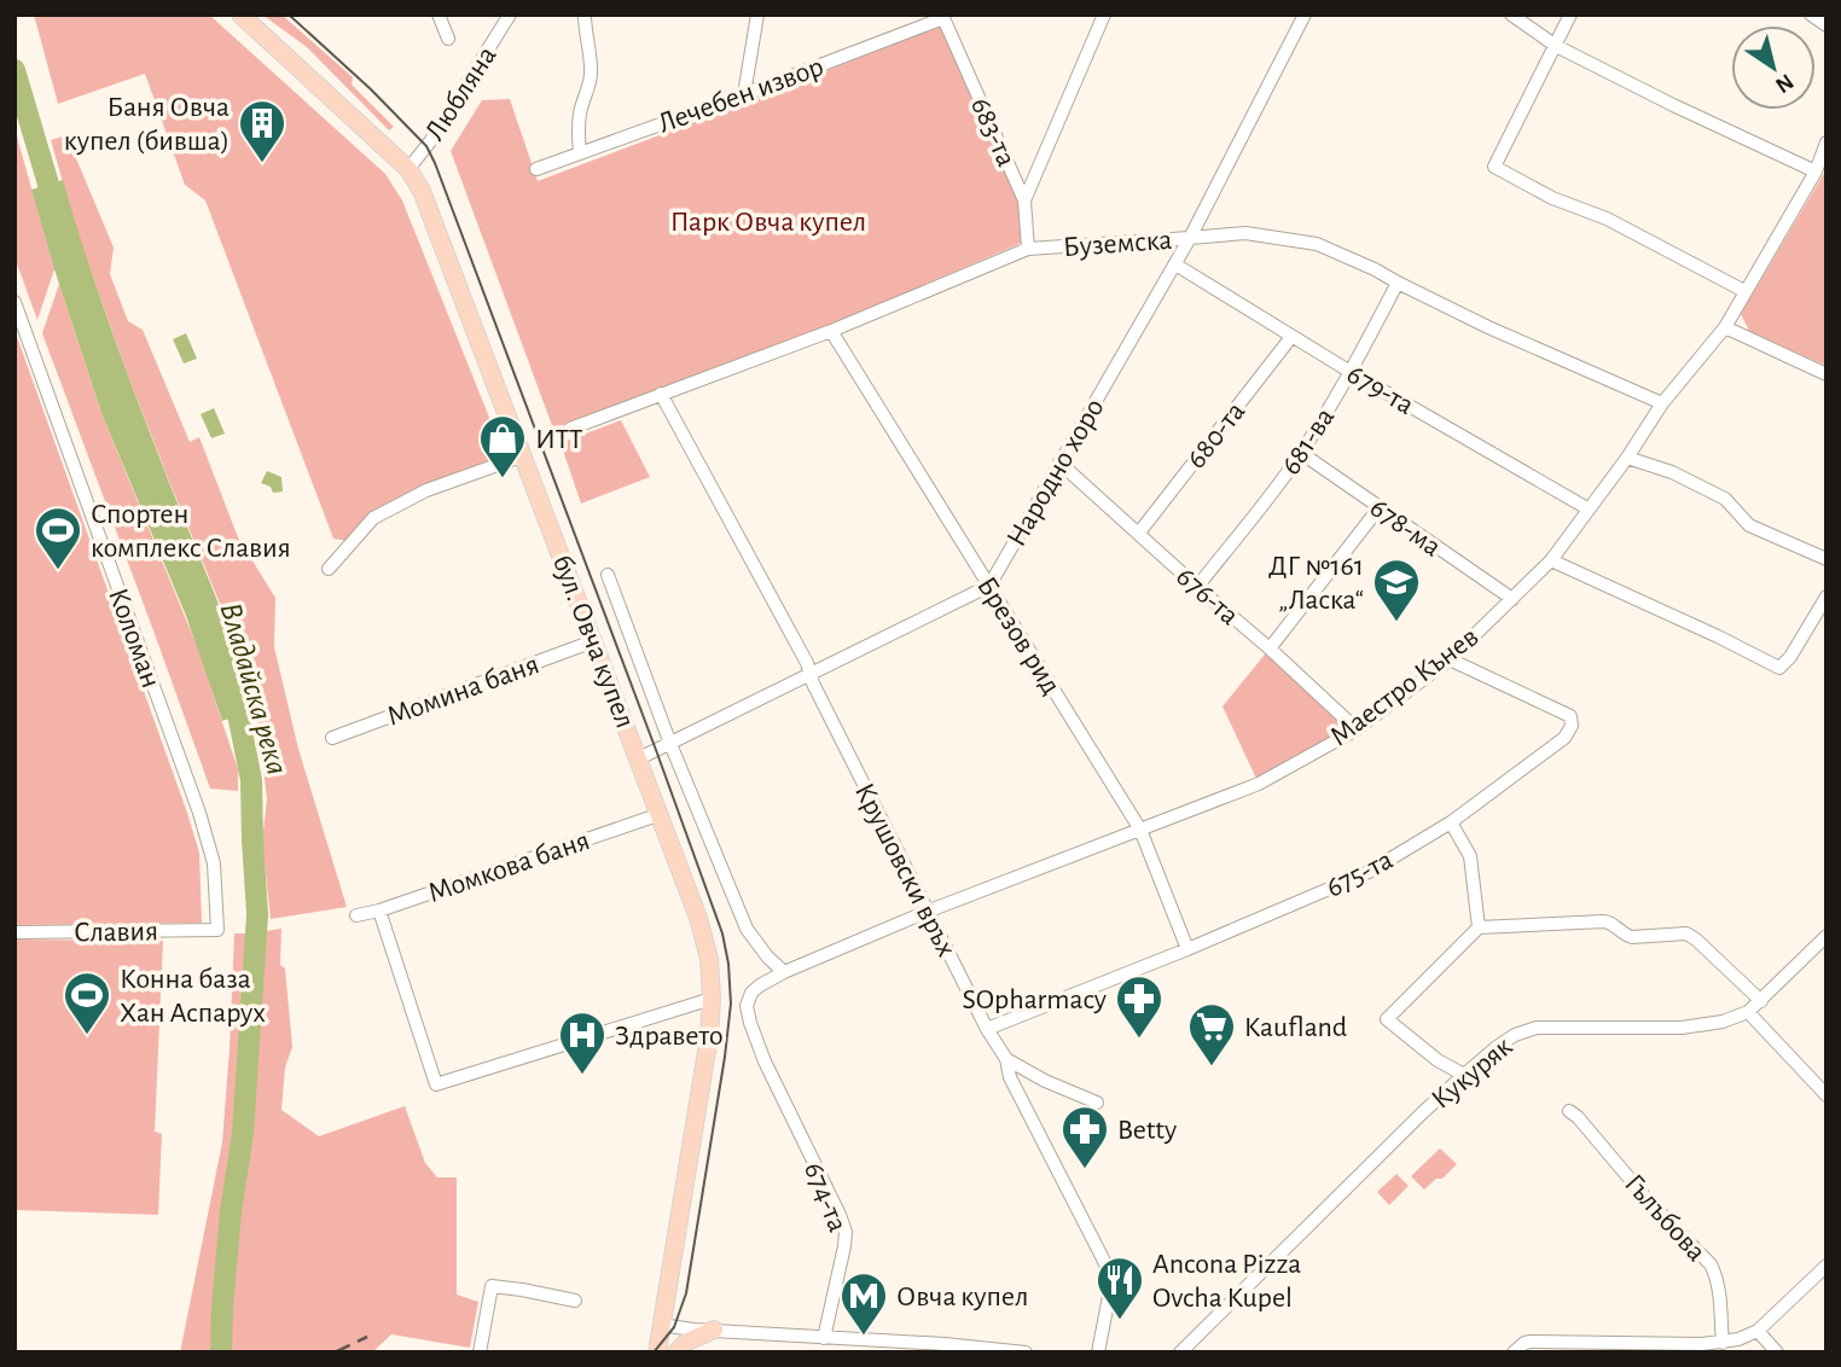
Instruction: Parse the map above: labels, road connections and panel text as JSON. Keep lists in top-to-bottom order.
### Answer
{
  "streets": {
    "main road": ["бул. Овча купел"],
    "street": [
      "Любляна",
      "Лечебен извор",
      "683-та",
      "Буземска",
      "679-та",
      "680-та",
      "681-ва",
      "Народно хоро",
      "678-ма",
      "676-та",
      "Брезов рид",
      "Коломан",
      "Маестро Кънев",
      "Момина баня",
      "Момкова баня",
      "Крушовски връх",
      "675-та",
      "Славия",
      "Кукуряк",
      "674-та",
      "Гълъбова"
    ]
  },
  "crossings": [
    ["Любляна", "бул. Овча купел"],
    ["Лечебен извор", "683-та"],
    ["683-та", "Буземска"],
    ["Буземска", "681-ва"],
    ["Буземска", "Народно хоро"],
    ["Буземска", "Брезов рид"],
    ["Буземска", "Маестро Кънев"],
    ["Буземска", "Крушовски връх"],
    ["679-та", "680-та"],
    ["679-та", "681-ва"],
    ["679-та", "Народно хоро"],
    ["679-та", "Маестро Кънев"],
    ["680-та", "676-та"],
    ["681-ва", "678-ма"],
    ["681-ва", "676-та"],
    ["Народно хоро", "676-та"],
    ["Народно хоро", "Брезов рид"],
    ["678-ма", "Маестро Кънев"],
    ["676-та", "Маестро Кънев"],
    ["Брезов рид", "Маестро Кънев"],
    ["Брезов рид", "675-та"],
    ["Коломан", "Славия"],
    ["бул. Овча купел", "Момина баня"],
    ["бул. Овча купел", "Момкова баня"],
    ["Маестро Кънев", "Крушовски връх"],
    ["Маестро Кънев", "675-та"],
    ["Маестро Кънев", "674-та"],
    ["Крушовски връх", "675-та"]
  ],
  "water": ["Владайска река"],
  "parks": ["Парк Овча купел"],
  "places": {
    "building": ["Баня Овча купел (бивша)"],
    "shop": ["ИТТ"],
    "sports": ["Спортен комплекс Славия", "Конна база Хан Аспарух"],
    "school or university": ["ДГ №161 „Ласка“"],
    "pharmacy": ["SOpharmacy", "Betty"],
    "supermarket": ["Kaufland"],
    "hospital": ["Здравето"],
    "restaurant": ["Ancona Pizza Ovcha Kupel"],
    "metro station": ["Овча купел"]
  },
  "north": "bottom right"
}
